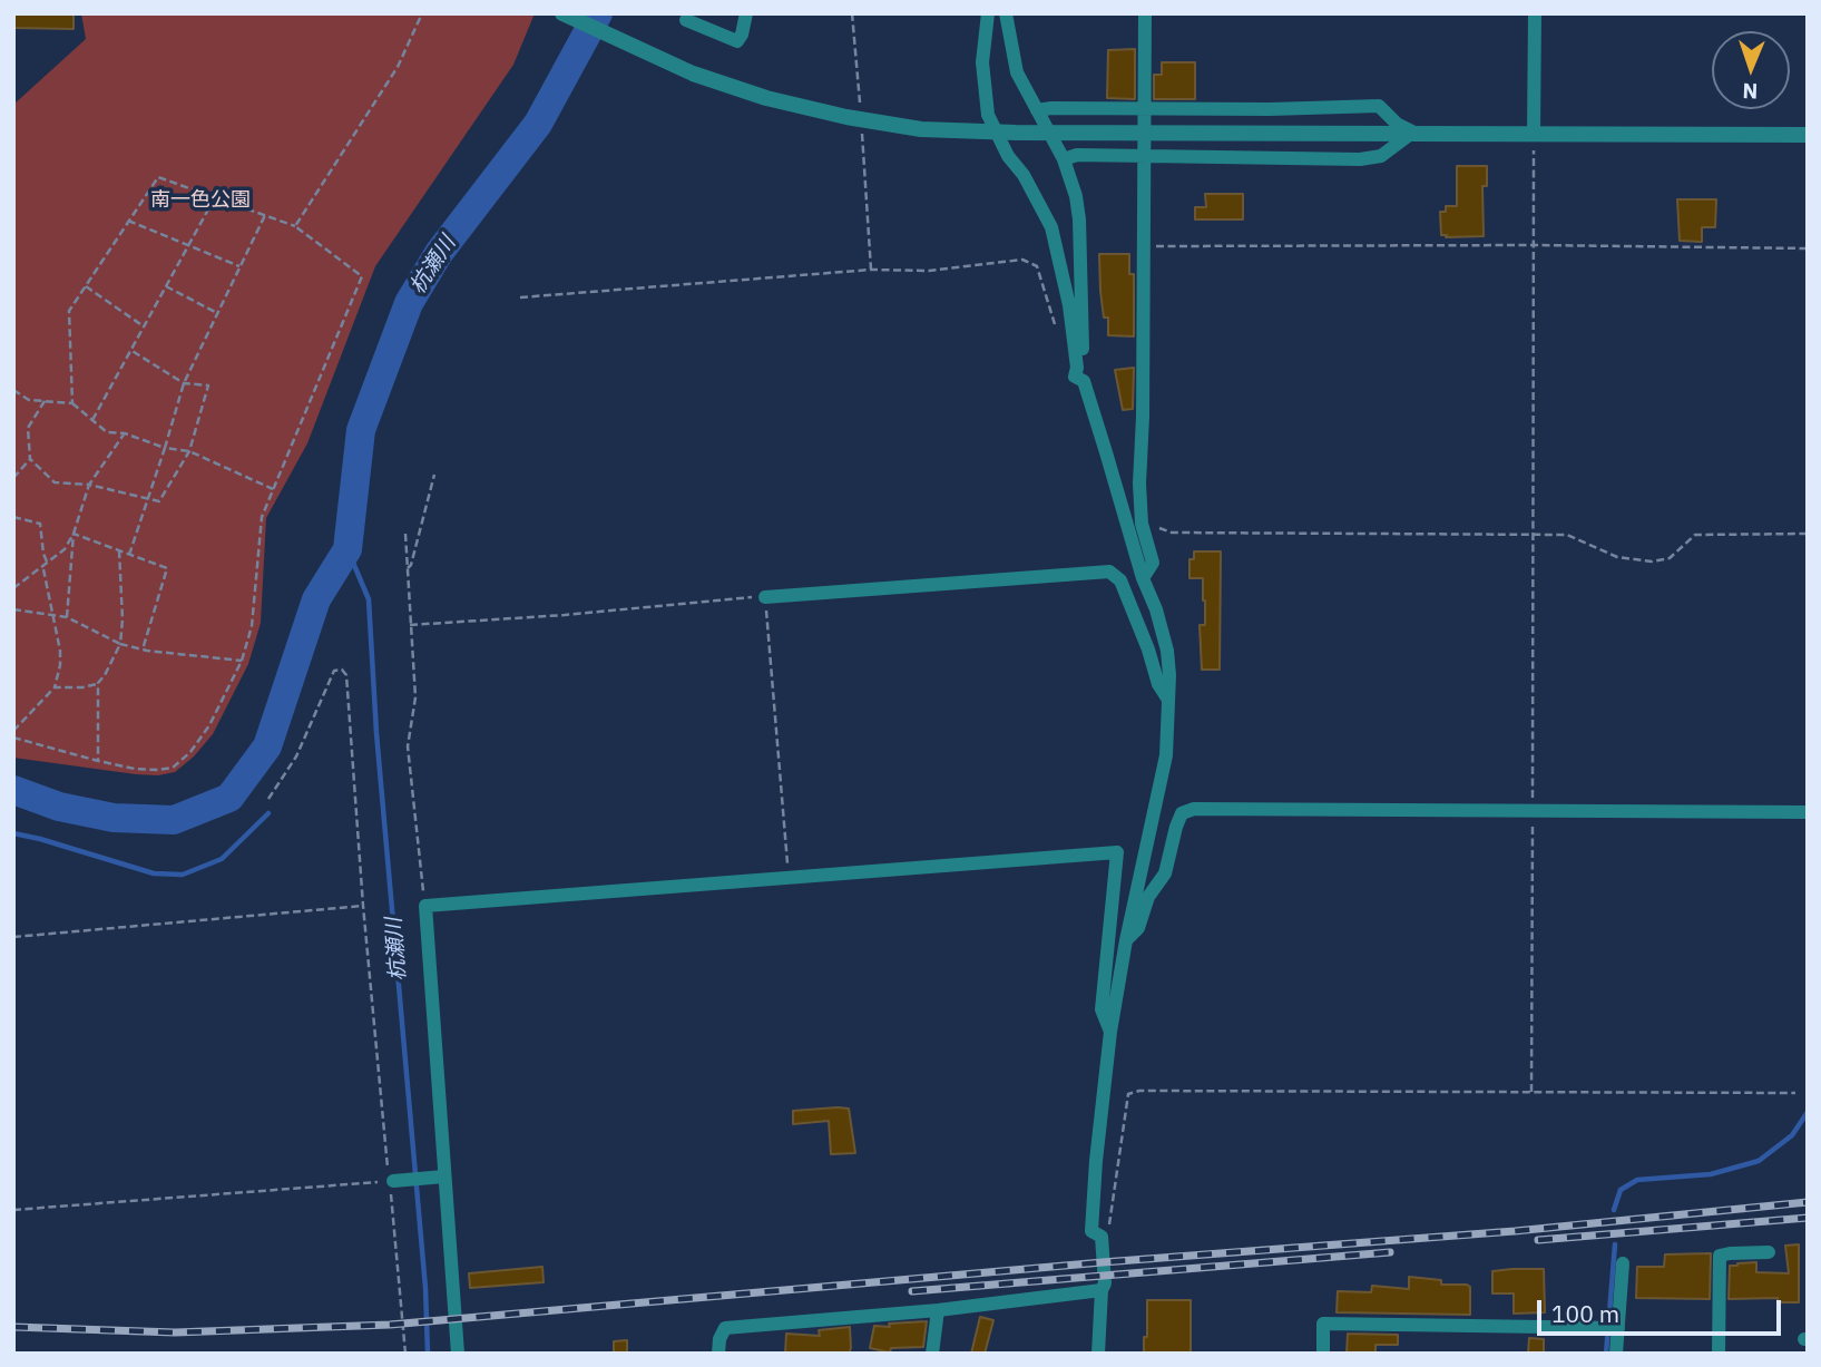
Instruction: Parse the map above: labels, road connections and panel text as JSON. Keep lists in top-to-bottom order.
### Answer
{
  "water": ["杭瀬川"],
  "parks": ["南一色公園"],
  "scale_bar": "100 m",
  "north": "bottom"
}
